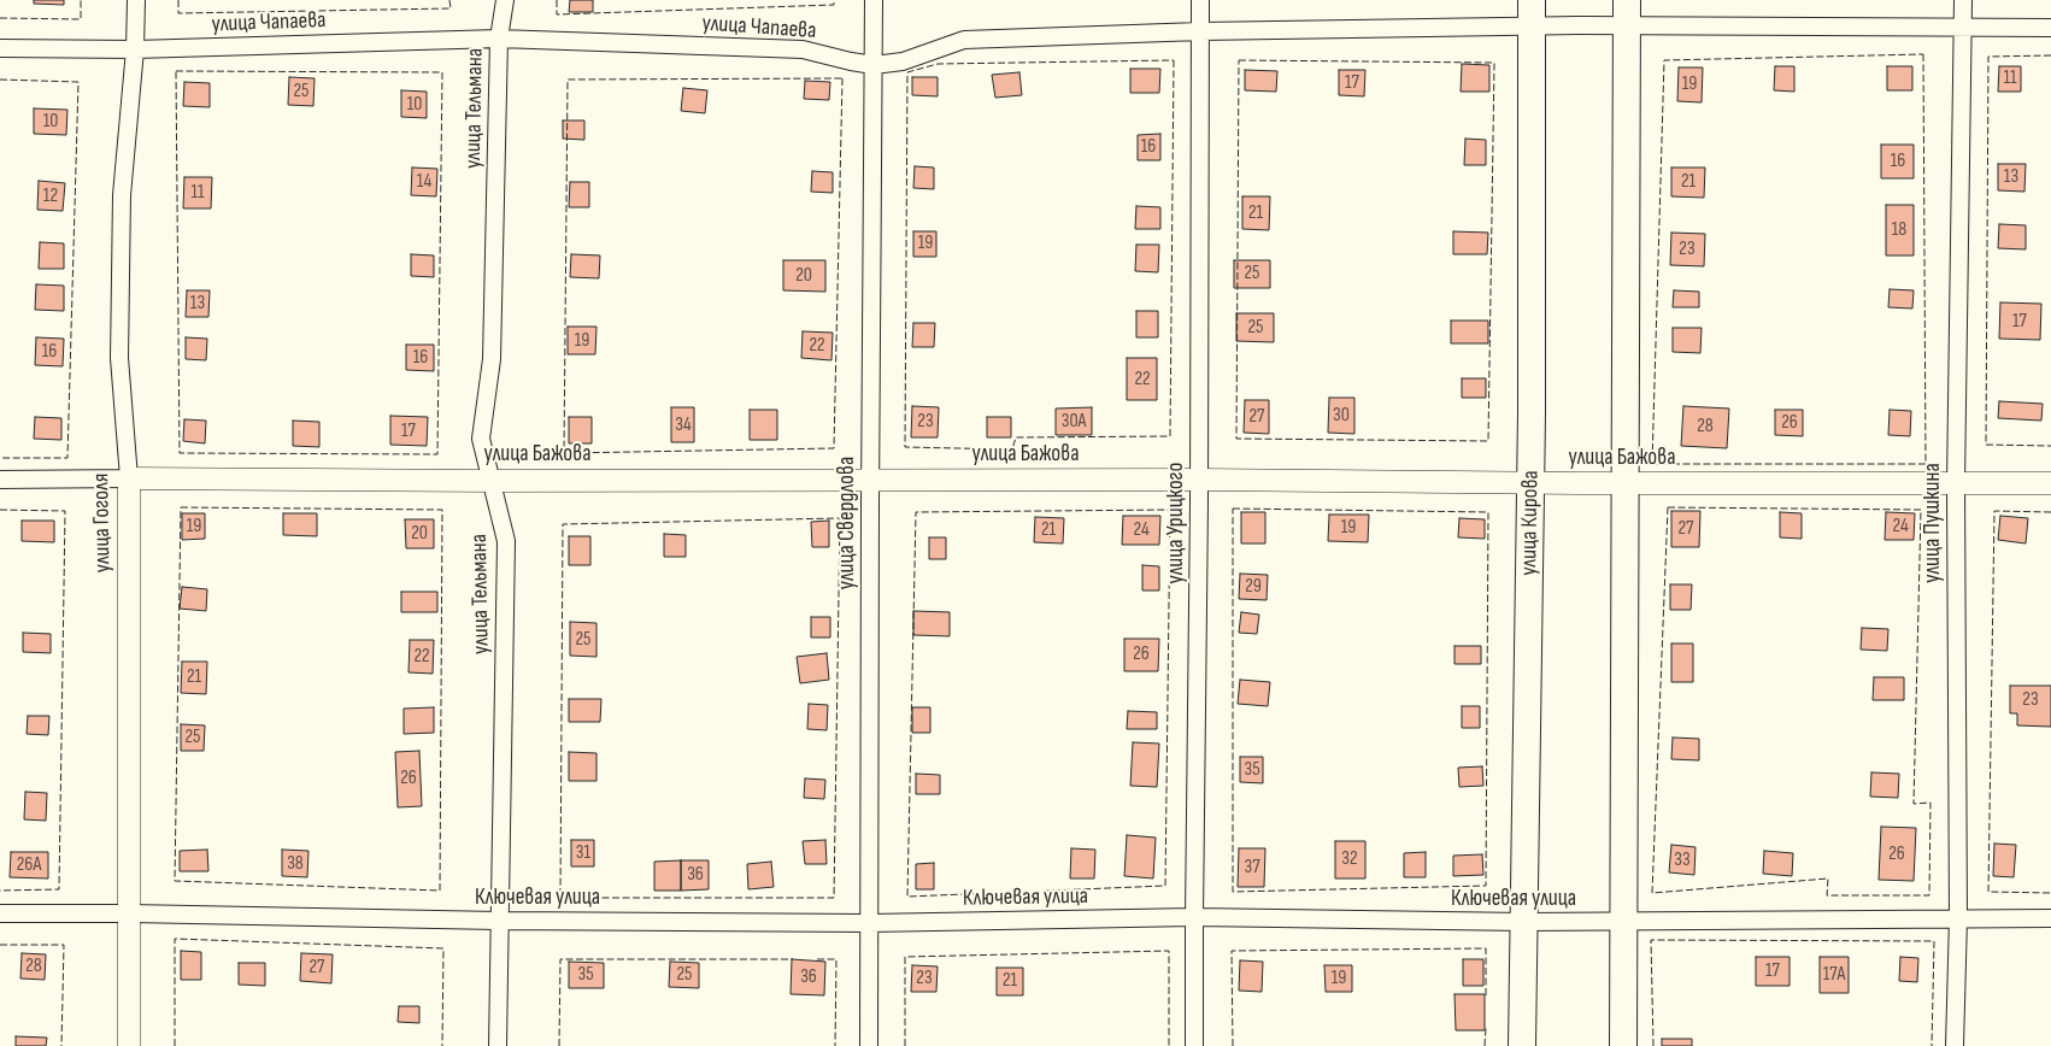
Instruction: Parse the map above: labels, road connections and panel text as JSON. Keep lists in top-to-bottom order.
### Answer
{
  "streets": {
    "main road": ["улица Кирова"],
    "street": [
      "улица Чапаева",
      "улица Тельмана",
      "улица Бажова",
      "улица Гоголя",
      "улица Свердлова",
      "улица Урицкого",
      "улица Пушкина",
      "Ключевая улица"
    ]
  },
  "crossings": [
    ["улица Чапаева", "улица Тельмана"],
    ["улица Чапаева", "улица Гоголя"],
    ["улица Чапаева", "улица Свердлова"],
    ["улица Чапаева", "улица Урицкого"],
    ["улица Чапаева", "улица Кирова"],
    ["улица Чапаева", "улица Пушкина"],
    ["улица Тельмана", "улица Бажова"],
    ["улица Тельмана", "Ключевая улица"],
    ["улица Бажова", "улица Гоголя"],
    ["улица Бажова", "улица Свердлова"],
    ["улица Бажова", "улица Урицкого"],
    ["улица Бажова", "улица Кирова"],
    ["улица Бажова", "улица Пушкина"],
    ["улица Гоголя", "Ключевая улица"],
    ["улица Свердлова", "Ключевая улица"],
    ["улица Урицкого", "Ключевая улица"],
    ["улица Кирова", "Ключевая улица"],
    ["улица Пушкина", "Ключевая улица"]
  ],
  "house_numbers": [
    "11",
    "17",
    "19",
    "25",
    "10",
    "10",
    "16",
    "16",
    "13",
    "14",
    "21",
    "11",
    "12",
    "21",
    "18",
    "19",
    "23",
    "25",
    "20",
    "13",
    "17",
    "25",
    "19",
    "22",
    "16",
    "16",
    "22",
    "30",
    "27",
    "23",
    "30А",
    "26",
    "34",
    "28",
    "17",
    "19",
    "24",
    "19",
    "27",
    "21",
    "24",
    "20",
    "29",
    "25",
    "26",
    "22",
    "21",
    "23",
    "25",
    "35",
    "26",
    "31",
    "26",
    "32",
    "33",
    "38",
    "26А",
    "37",
    "36",
    "28",
    "27",
    "17",
    "35",
    "25",
    "17А",
    "36",
    "23",
    "19",
    "21"
  ]
}
